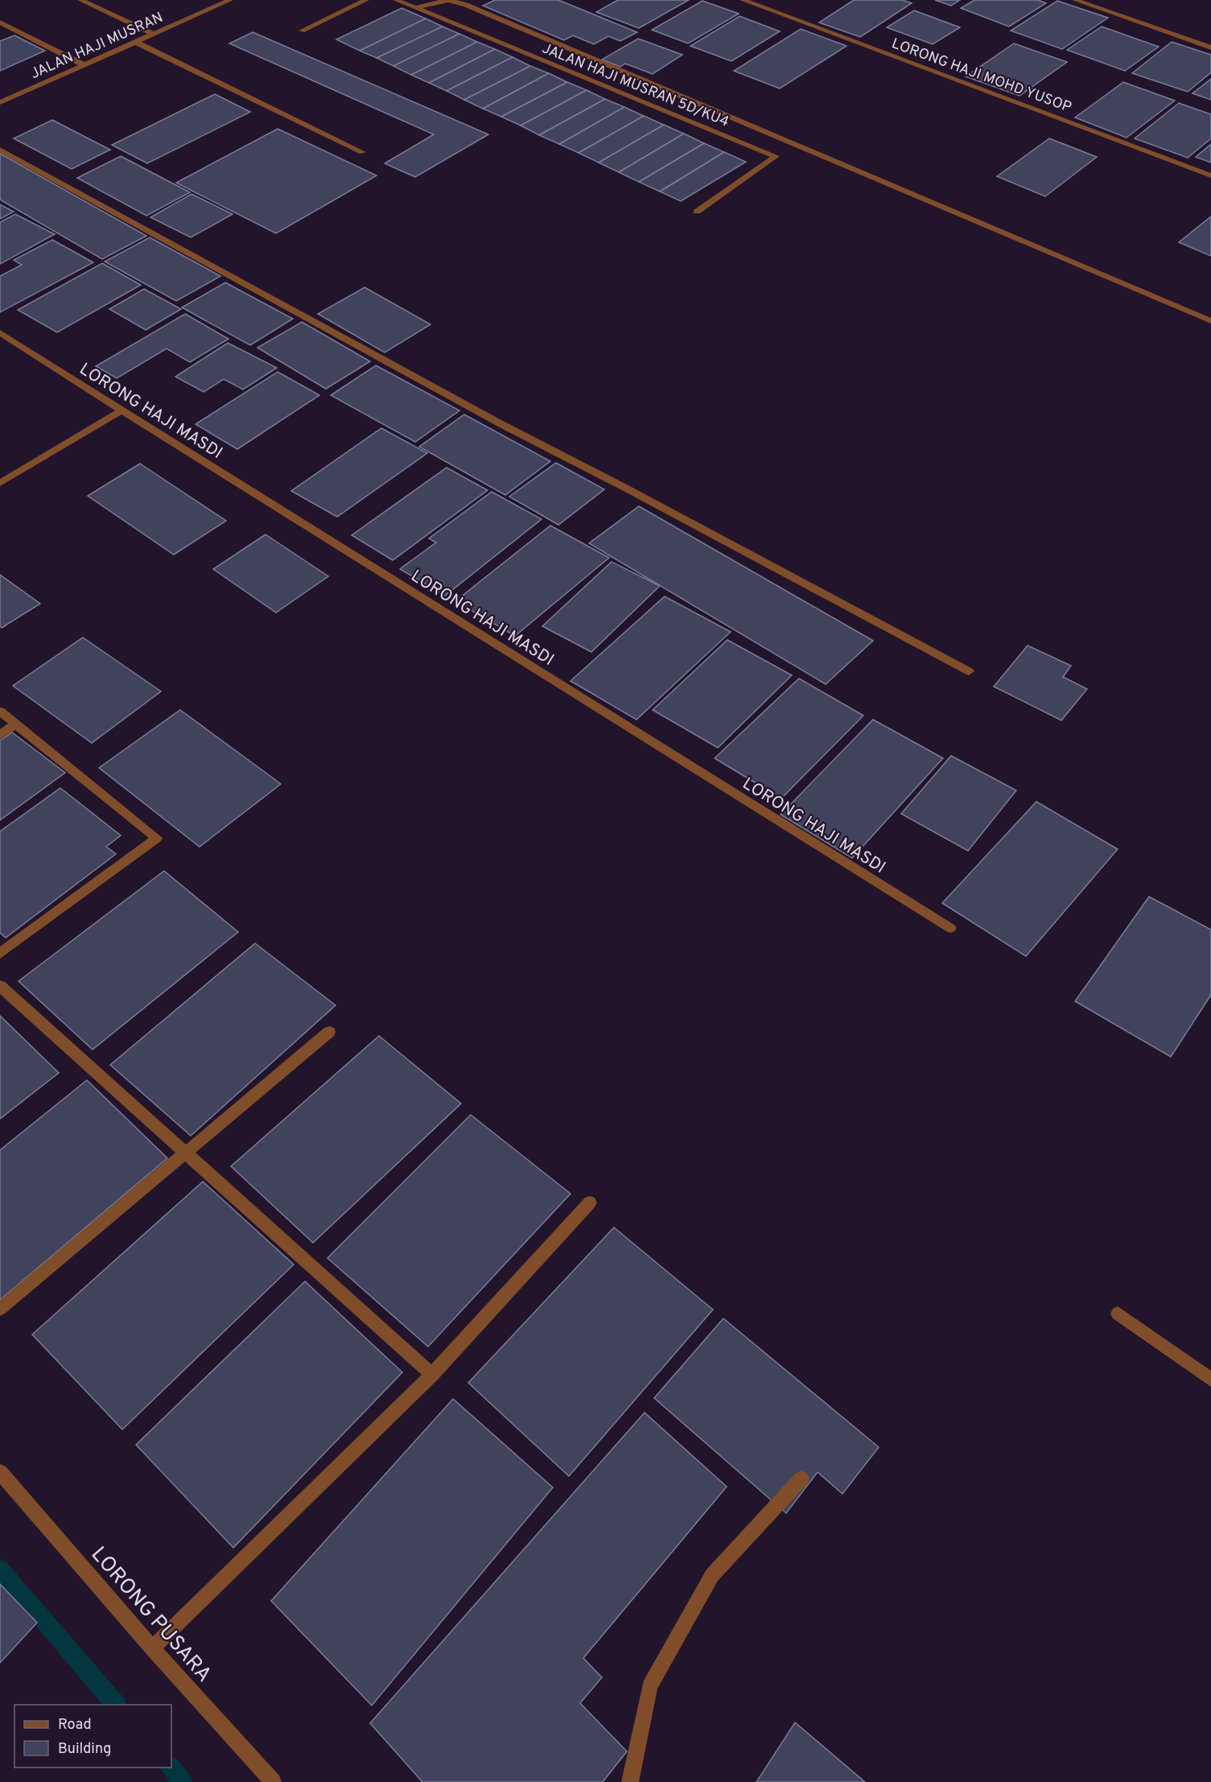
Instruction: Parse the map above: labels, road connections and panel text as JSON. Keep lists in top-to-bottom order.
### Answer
{
  "streets": {
    "street": [
      "JALAN HAJI MUSRAN",
      "LORONG HAJI MOHD YUSOP",
      "JALAN HAJI MUSRAN 5D/KU4",
      "LORONG HAJI MASDI",
      "LORONG PUSARA"
    ]
  },
  "legend": ["Road", "Building"]
}
